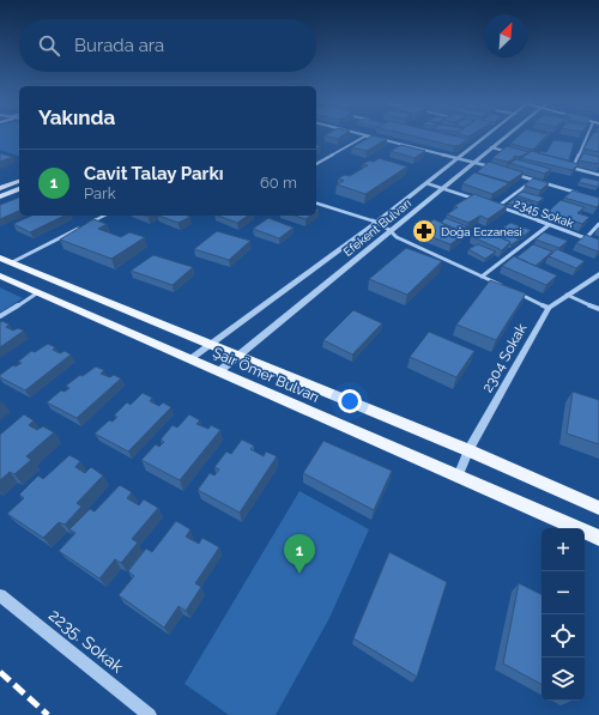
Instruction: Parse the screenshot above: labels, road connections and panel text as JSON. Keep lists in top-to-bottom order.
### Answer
{
  "streets": {
    "main road": ["Şair Ömer Bulvarı"],
    "street": [
      "2345 Sokak",
      "Efekent Bulvarı",
      "2304 Sokak",
      "2235. Sokak"
    ]
  },
  "crossings": [
    ["Efekent Bulvarı", "Şair Ömer Bulvarı"],
    ["2304 Sokak", "Şair Ömer Bulvarı"]
  ],
  "places": {
    "pharmacy": ["Doğa Eczanesi"]
  },
  "north": "top right",
  "page": {
    "search": "Burada ara",
    "heading": "Yakında",
    "list": [
      {
        "mark": "1",
        "name": "Cavit Talay Parkı",
        "note": "Park",
        "value": "60 m"
      }
    ],
    "map_buttons": ["+", "−"],
    "pins": "1"
  }
}
